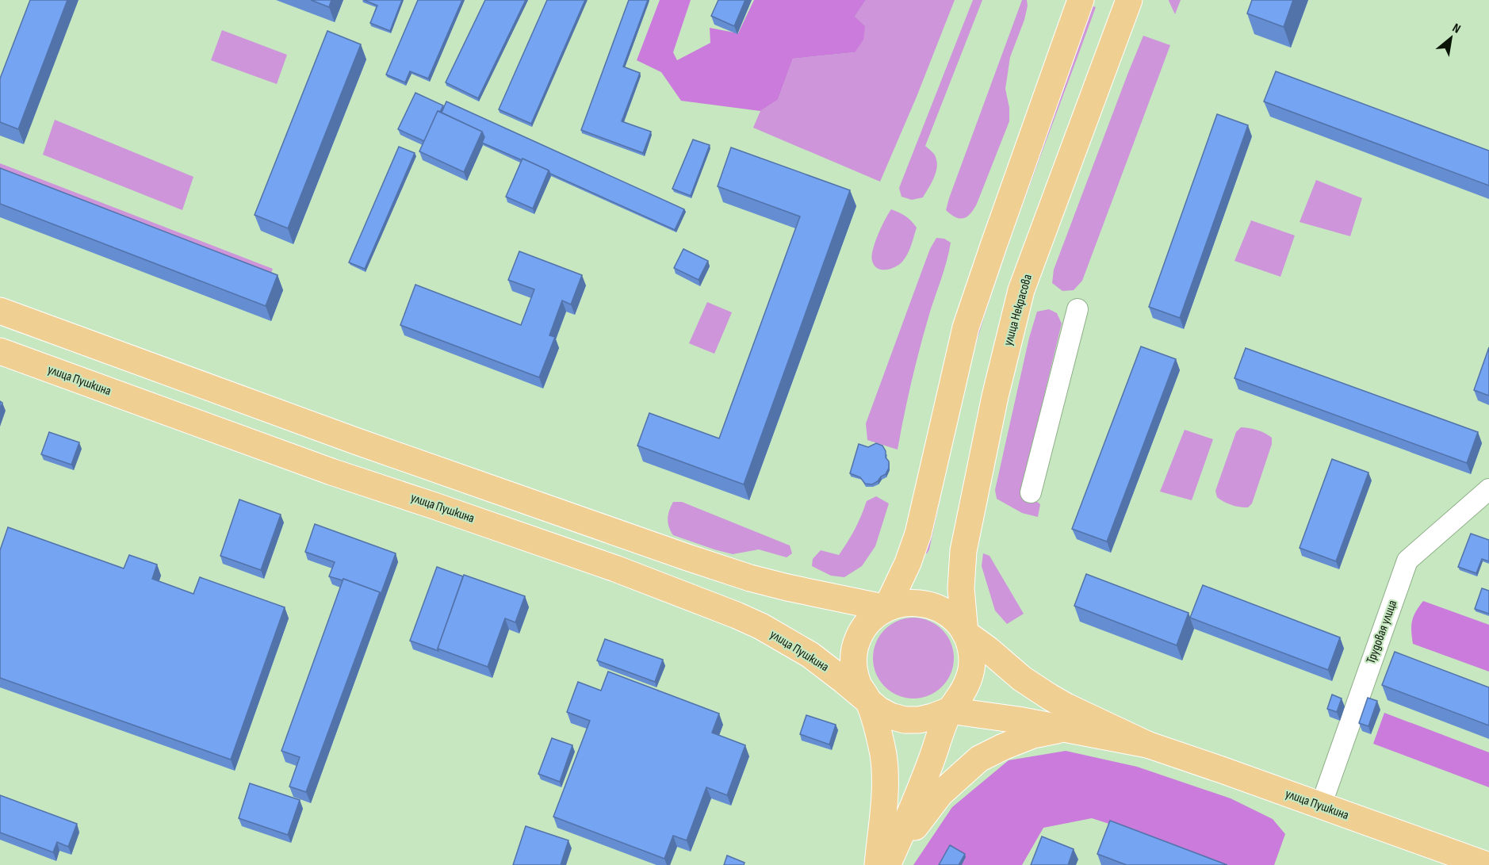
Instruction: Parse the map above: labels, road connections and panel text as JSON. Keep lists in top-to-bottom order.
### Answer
{
  "streets": {
    "main road": ["улица Некрасова", "улица Пушкина"],
    "street": ["Трудовая улица"]
  },
  "crossings": [
    ["улица Некрасова", "улица Пушкина"],
    ["улица Пушкина", "Трудовая улица"]
  ],
  "north": "top right"
}
